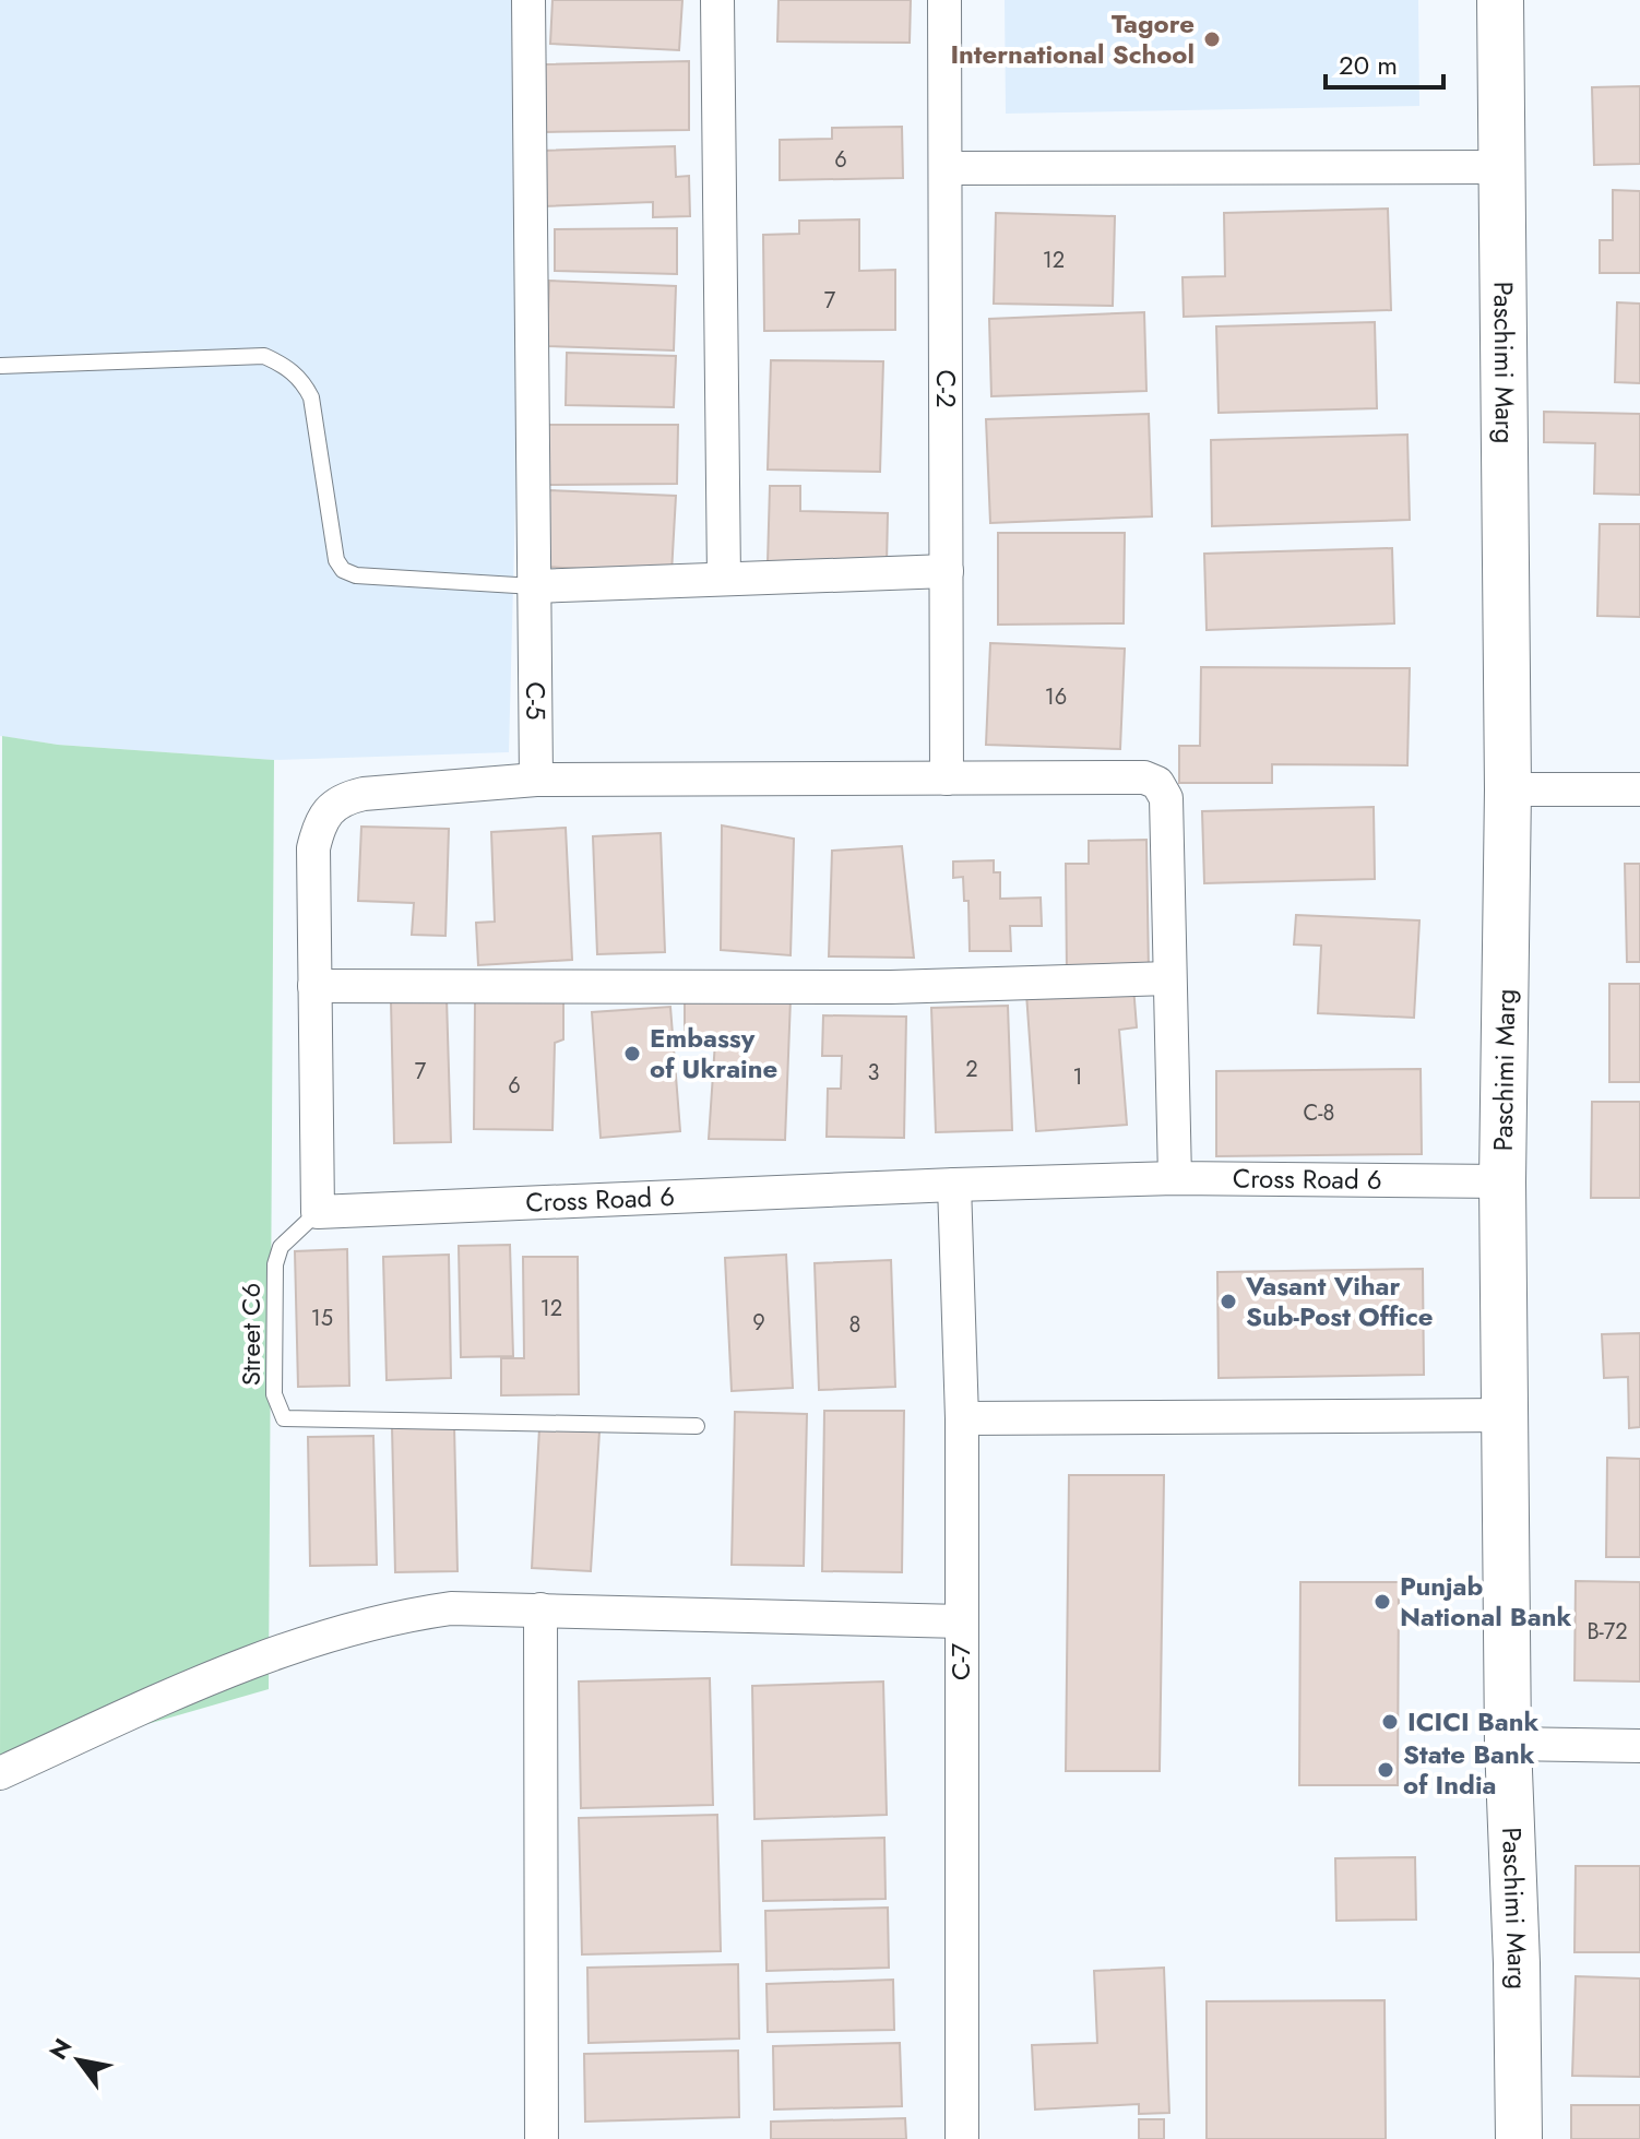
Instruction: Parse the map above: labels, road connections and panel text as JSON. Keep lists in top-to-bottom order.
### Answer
{
  "streets": {
    "main road": ["Paschimi Marg"],
    "street": [
      "C-2",
      "C-5",
      "Cross Road 6",
      "C-7"
    ],
    "lane": ["Street C6"]
  },
  "crossings": [
    ["Paschimi Marg", "Cross Road 6"],
    ["Cross Road 6", "Street C6"],
    ["Cross Road 6", "C-7"]
  ],
  "places": [
    "Tagore International School",
    "Embassy of Ukraine",
    "Vasant Vihar Sub-Post Office",
    "Punjab National Bank",
    "ICICI Bank",
    "State Bank of India"
  ],
  "house_numbers": [
    "6",
    "12",
    "7",
    "16",
    "2",
    "7",
    "3",
    "1",
    "6",
    "C-8",
    "12",
    "15",
    "9",
    "8",
    "B-72"
  ],
  "scale_bar": "20 m",
  "north": "top left"
}
